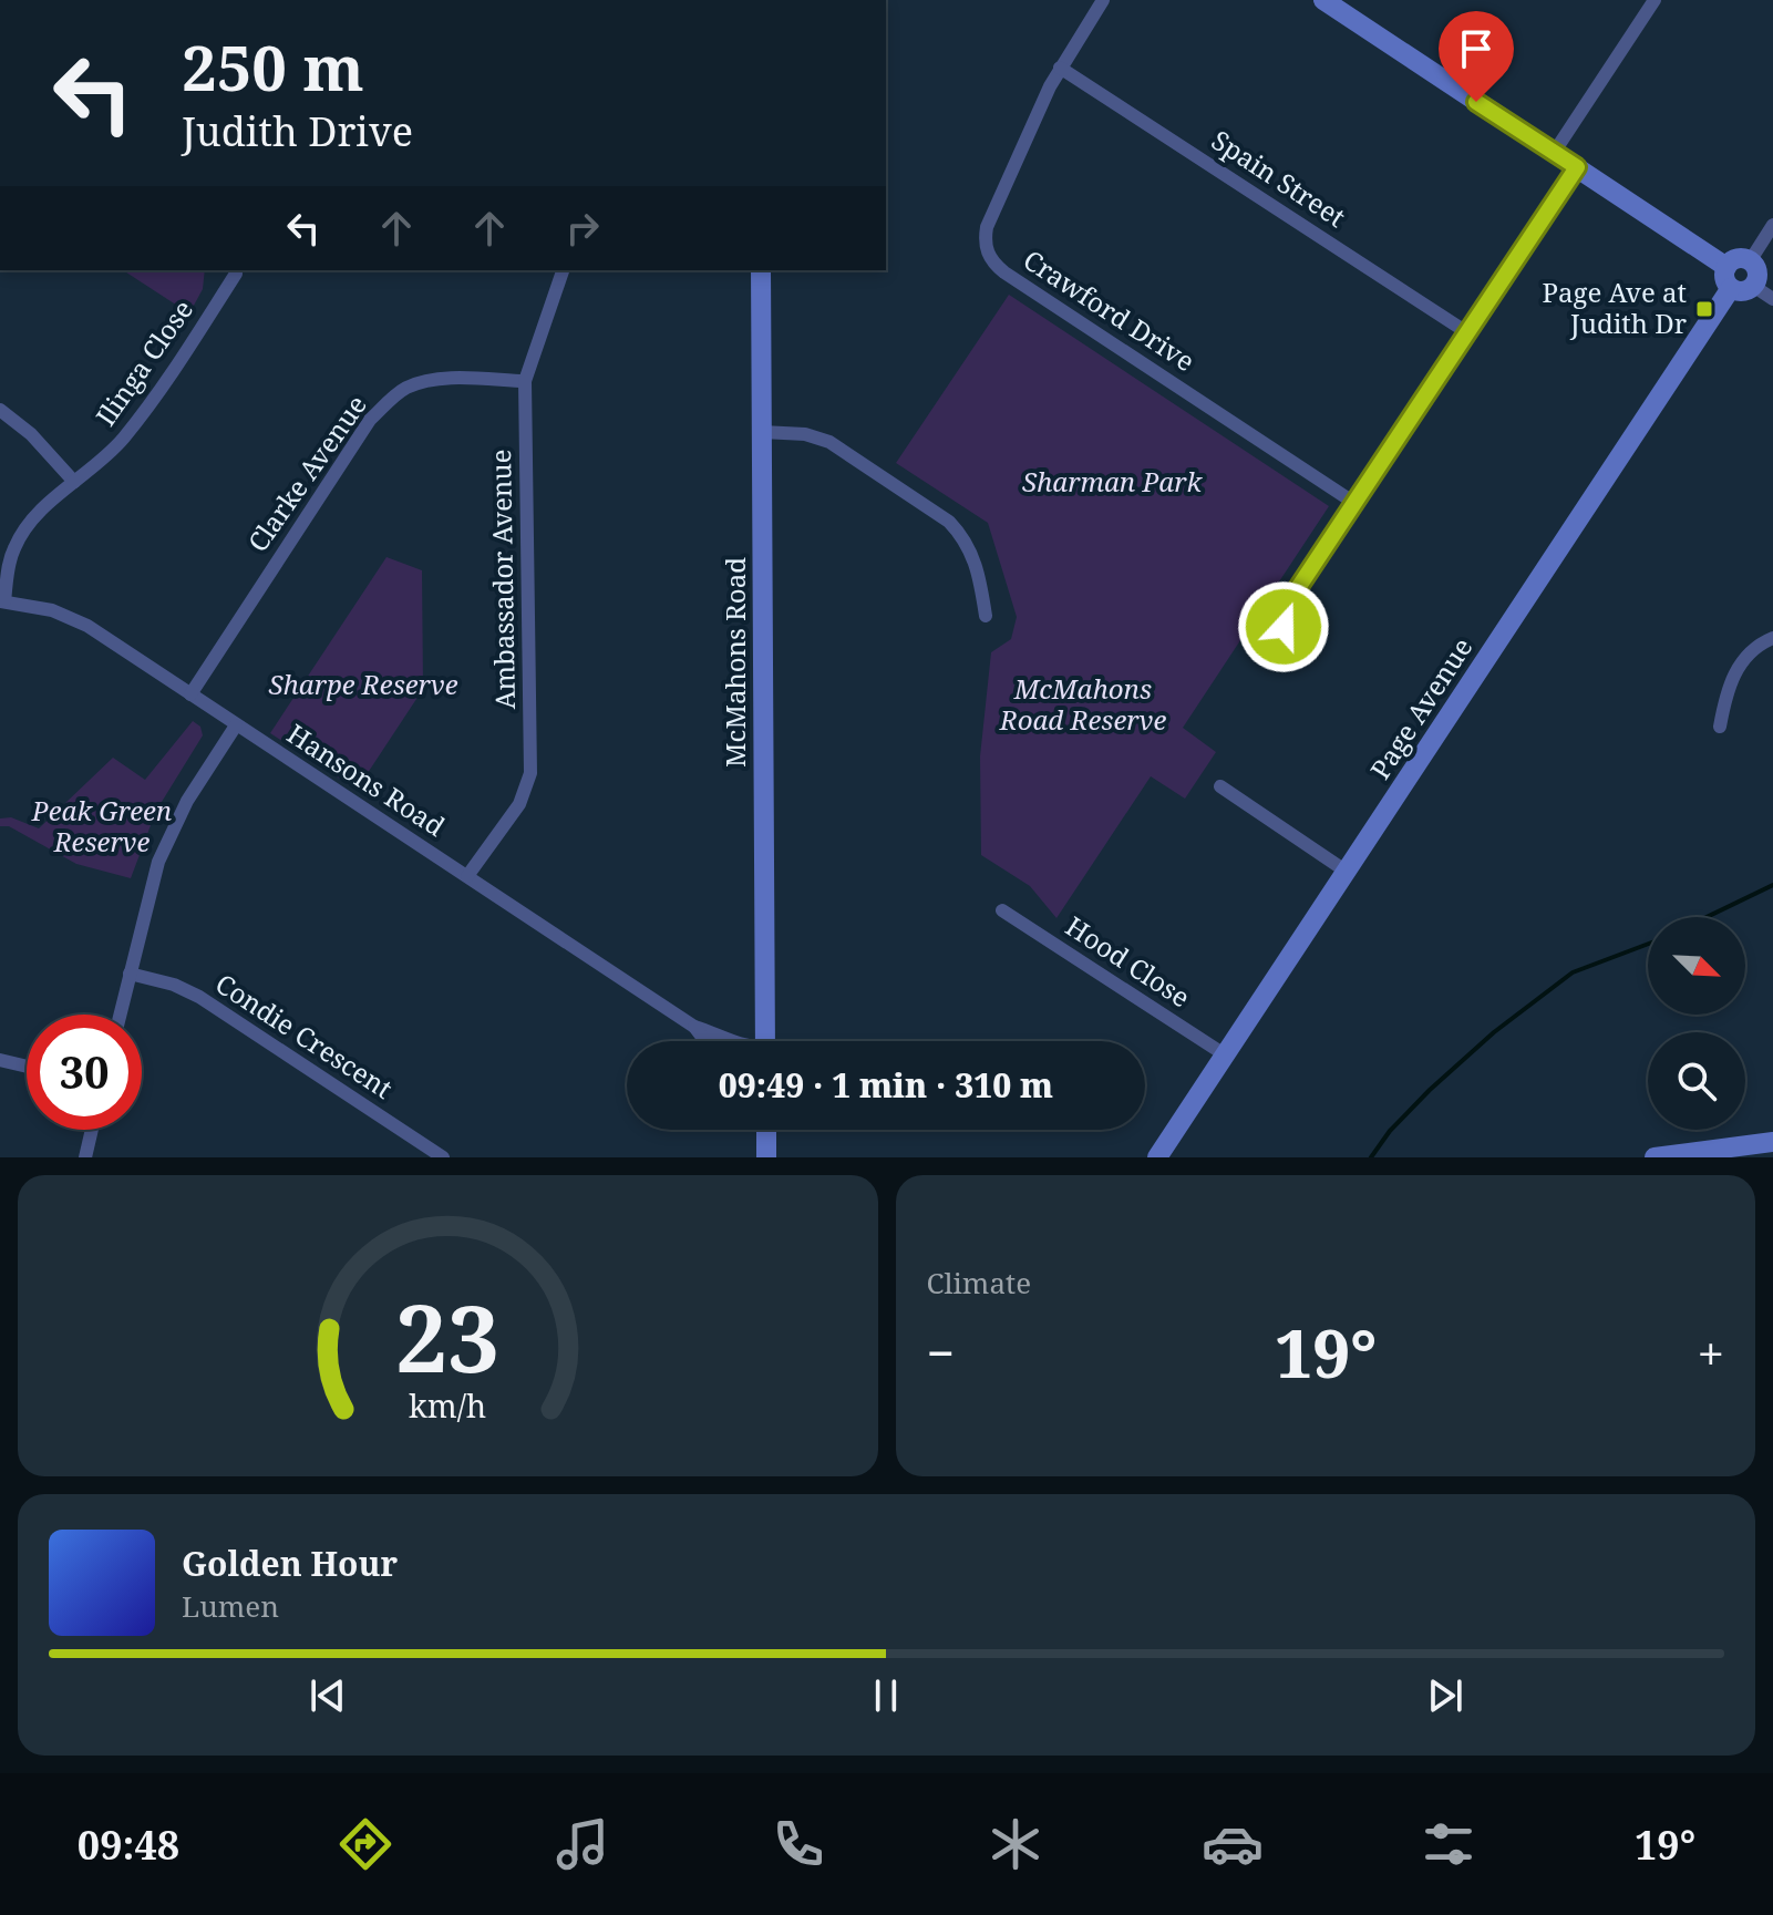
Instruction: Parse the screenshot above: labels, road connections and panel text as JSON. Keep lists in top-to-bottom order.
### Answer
{
  "streets": {
    "street": [
      "Spain Street",
      "Crawford Drive",
      "Ilinga Close",
      "Clarke Avenue",
      "Ambassador Avenue",
      "McMahons Road",
      "Page Avenue",
      "Hansons Road",
      "Hood Close",
      "Condie Crescent"
    ]
  },
  "crossings": [
    ["Spain Street", "Crawford Drive"],
    ["Ilinga Close", "Hansons Road"],
    ["Clarke Avenue", "Ambassador Avenue"],
    ["Clarke Avenue", "Hansons Road"],
    ["Ambassador Avenue", "Hansons Road"],
    ["Page Avenue", "Hood Close"]
  ],
  "parks": [
    "Sharman Park",
    "Sharpe Reserve",
    "McMahons Road Reserve",
    "Peak Green Reserve"
  ],
  "places": {
    "transit": ["Page Ave at Judith Dr"]
  },
  "north": "bottom right",
  "page": {
    "turn": ["250 m", "Judith Drive"],
    "limit": "30",
    "trip": "09:49 · 1 min · 310 m",
    "tile": "Climate",
    "heat": ["−", "19°", "+"],
    "song": ["Golden Hour", "Lumen"],
    "tabs": ["09:48", "19°"],
    "gauge": ["23", "km/h"]
  }
}
